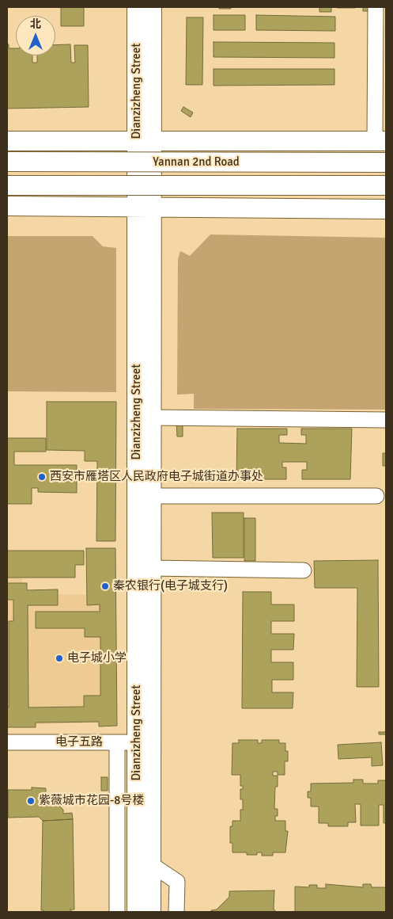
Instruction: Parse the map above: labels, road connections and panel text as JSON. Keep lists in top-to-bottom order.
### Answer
{
  "streets": {
    "main road": ["Dianzizheng Street", "Yannan 2nd Road"],
    "street": ["电子五路"]
  },
  "crossings": [
    ["Dianzizheng Street", "电子五路"]
  ],
  "places": [
    "西安市雁塔区人民政府电子城街道办事处",
    "秦农银行(电子城支行)",
    "电子城小学",
    "紫薇城市花园-8号楼"
  ],
  "north": "top"
}
